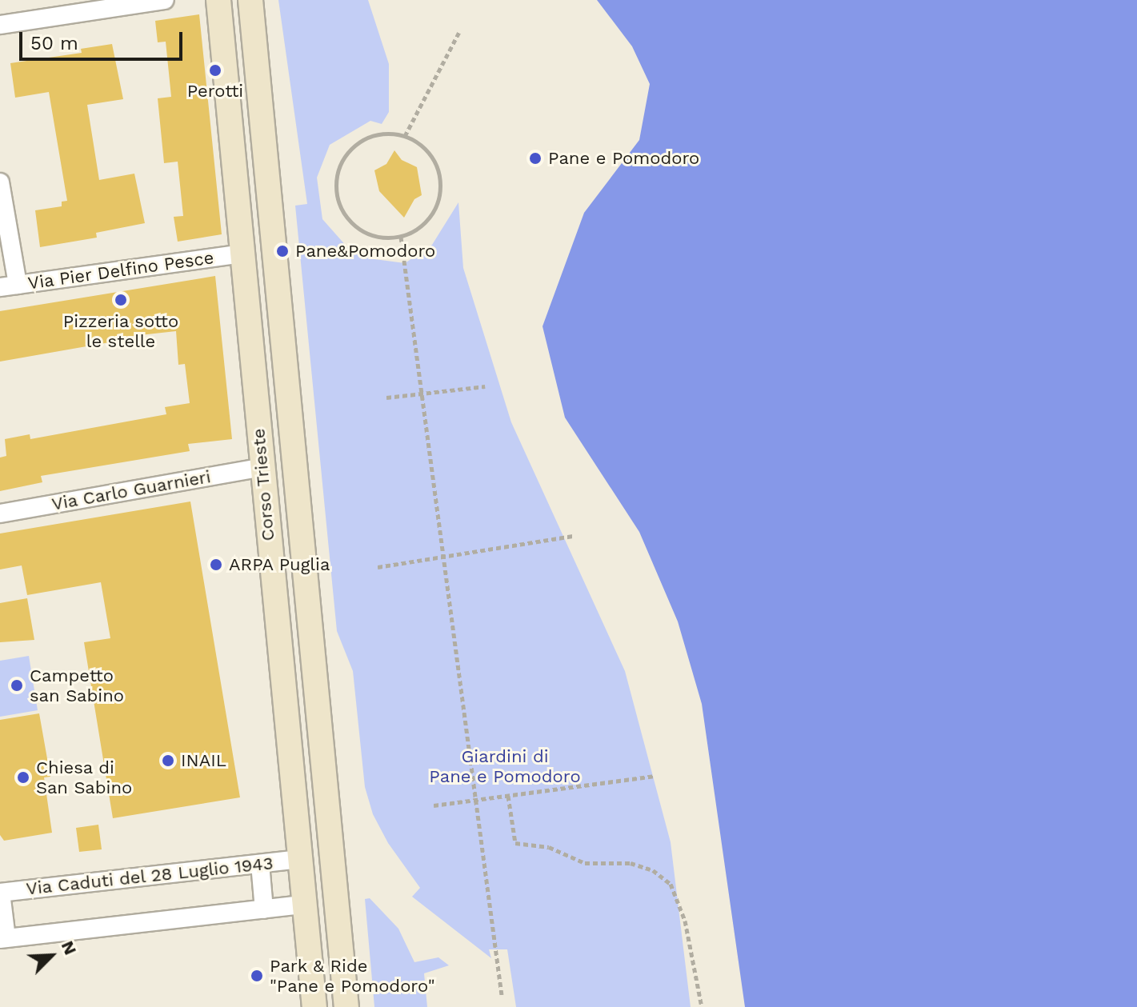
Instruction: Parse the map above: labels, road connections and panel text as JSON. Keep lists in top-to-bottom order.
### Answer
{
  "streets": {
    "main road": ["Corso Trieste"],
    "street": ["Via Pier Delfino Pesce", "Via Carlo Guarnieri", "Via Caduti del 28 Luglio 1943"]
  },
  "crossings": [
    ["Via Pier Delfino Pesce", "Corso Trieste"],
    ["Corso Trieste", "Via Carlo Guarnieri"],
    ["Corso Trieste", "Via Caduti del 28 Luglio 1943"]
  ],
  "parks": ["Giardini di Pane e Pomodoro"],
  "places": [
    "Perotti",
    "Pane e Pomodoro",
    "Pane&Pomodoro",
    "Pizzeria sotto le stelle",
    "ARPA Puglia",
    "Campetto san Sabino",
    "INAIL",
    "Chiesa di San Sabino",
    "Park & Ride \"Pane e Pomodoro\""
  ],
  "scale_bar": "50 m",
  "north": "top right"
}
